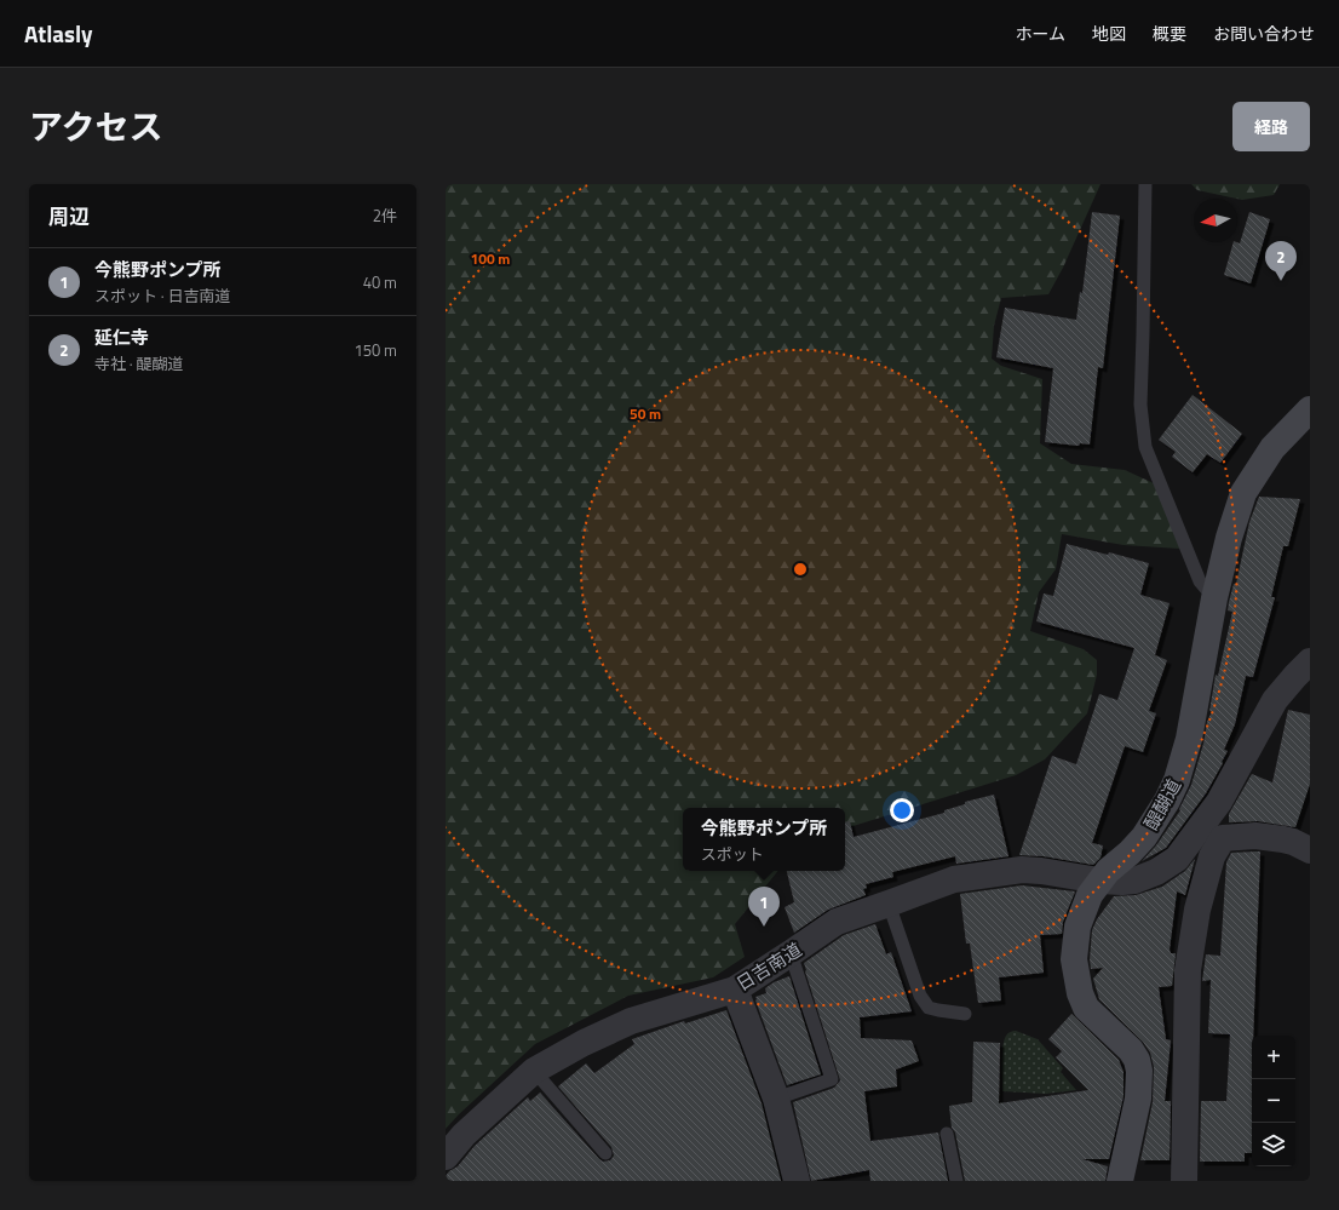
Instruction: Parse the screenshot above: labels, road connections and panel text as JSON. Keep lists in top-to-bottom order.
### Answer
{
  "streets": {
    "main road": ["醍醐道"],
    "street": ["日吉南道"]
  },
  "crossings": [
    ["醍醐道", "日吉南道"]
  ],
  "north": "left",
  "page": {
    "header": "Atlasly",
    "nav": [
      "ホーム",
      "地図",
      "概要",
      "お問い合わせ"
    ],
    "title": "アクセス",
    "buttons": "経路",
    "heading": ["周辺", "2件"],
    "pins": ["2", "1"],
    "list": [
      {
        "mark": "1",
        "name": "今熊野ポンプ所",
        "note": "スポット · 日吉南道",
        "value": "40 m"
      },
      {
        "mark": "2",
        "name": "延仁寺",
        "note": "寺社 · 醍醐道",
        "value": "150 m"
      }
    ],
    "popup": ["今熊野ポンプ所", "スポット"],
    "map_buttons": ["+", "−"]
  },
  "rings": ["100 m", "50 m"]
}
